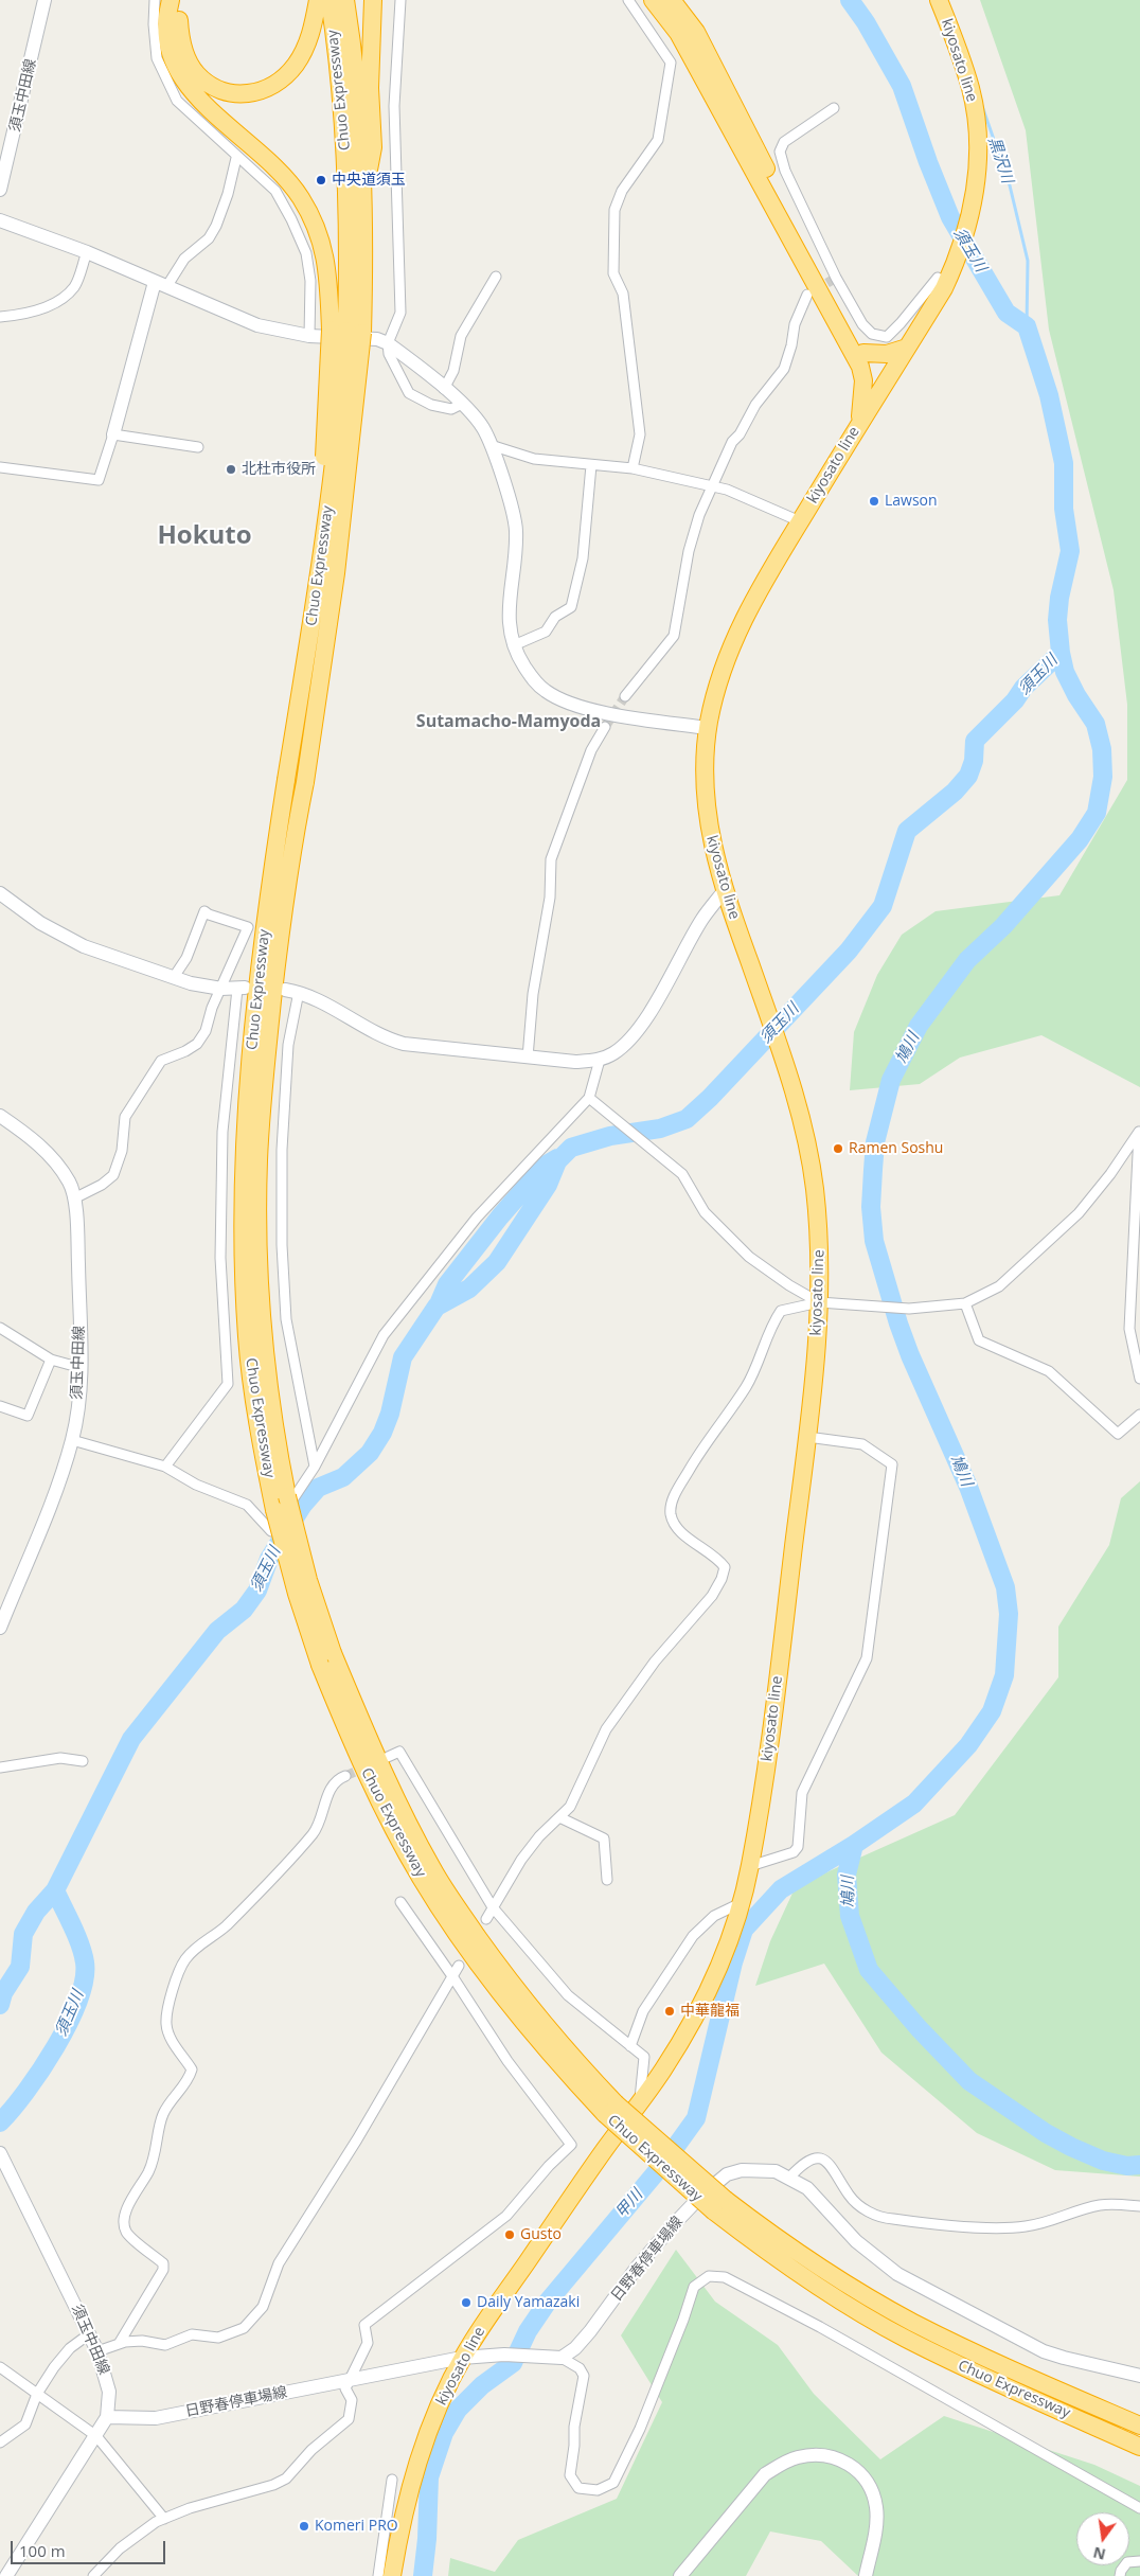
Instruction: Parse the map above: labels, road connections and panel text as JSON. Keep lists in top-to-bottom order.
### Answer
{
  "streets": {
    "highway": ["kiyosato line", "Chuo Expressway"],
    "main road": ["須玉中田線", "日野春停車場線"]
  },
  "crossings": [
    ["kiyosato line", "日野春停車場線"],
    ["須玉中田線", "日野春停車場線"]
  ],
  "districts": ["Hokuto", "Sutamacho-Mamyoda"],
  "water": [
    "黒沢川",
    "須玉川",
    "鳩川",
    "甲川"
  ],
  "places": [
    "中央道須玉",
    "北杜市役所",
    "Lawson",
    "Ramen Soshu",
    "中華龍福",
    "Gusto",
    "Daily Yamazaki",
    "Komeri PRO"
  ],
  "scale_bar": "100 m",
  "north": "bottom"
}
